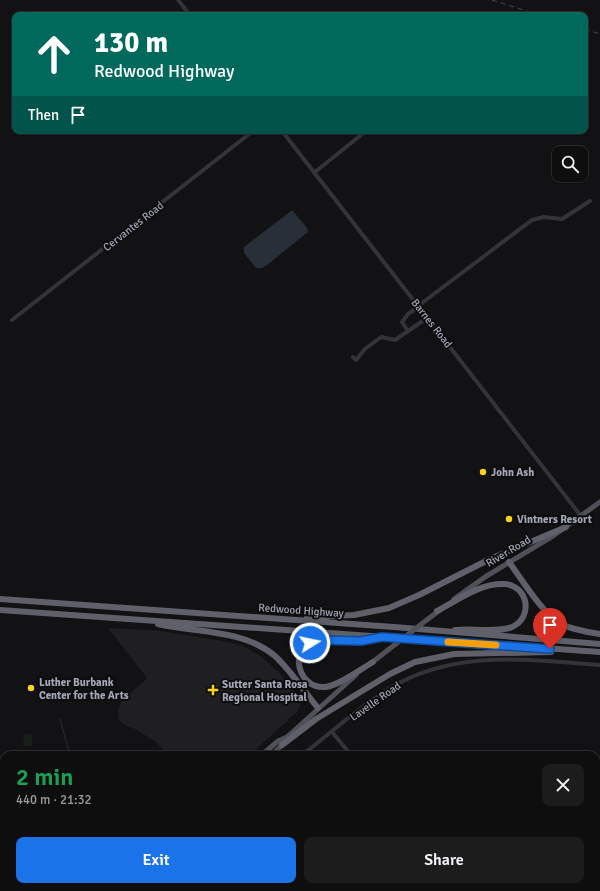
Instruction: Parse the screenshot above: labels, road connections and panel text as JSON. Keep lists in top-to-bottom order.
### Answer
{
  "streets": {
    "highway": ["Redwood Highway"],
    "main road": ["River Road"],
    "street": ["Cervantes Road", "Barnes Road", "Lavelle Road"]
  },
  "crossings": [
    ["Barnes Road", "River Road"]
  ],
  "places": {
    "other": ["John Ash", "Vintners Resort", "Luther Burbank Center for the Arts"],
    "health": ["Sutter Santa Rosa Regional Hospital"]
  },
  "page": {
    "turn": ["130 m", "Redwood Highway"],
    "then": "Then",
    "heading": ["2 min", "440 m · 21:32"],
    "buttons": ["Exit", "Share"]
  }
}
